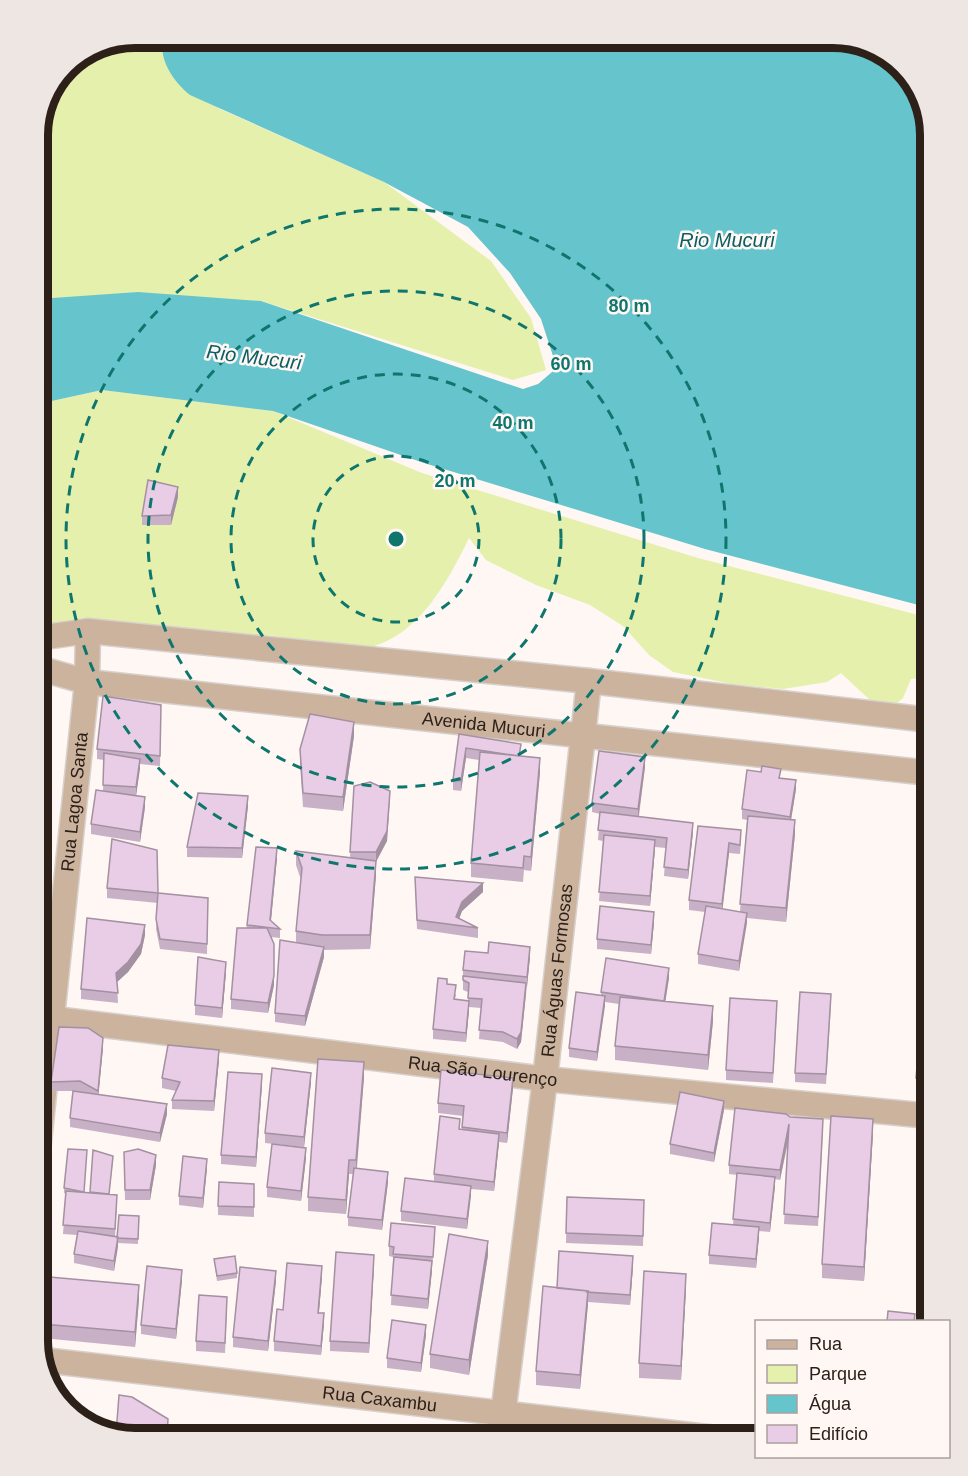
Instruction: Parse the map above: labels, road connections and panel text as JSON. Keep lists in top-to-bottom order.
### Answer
{
  "streets": {
    "street": [
      "Avenida Mucuri",
      "Rua Lagoa Santa",
      "Rua Águas Formosas",
      "Rua São Lourenço",
      "Rua Caxambu"
    ]
  },
  "crossings": [
    ["Avenida Mucuri", "Rua Lagoa Santa"],
    ["Avenida Mucuri", "Rua Águas Formosas"],
    ["Rua Águas Formosas", "Rua São Lourenço"],
    ["Rua Águas Formosas", "Rua Caxambu"]
  ],
  "water": ["Rio Mucuri"],
  "legend": [
    "Rua",
    "Parque",
    "Água",
    "Edifício"
  ],
  "rings": [
    "80 m",
    "60 m",
    "40 m",
    "20 m"
  ]
}
